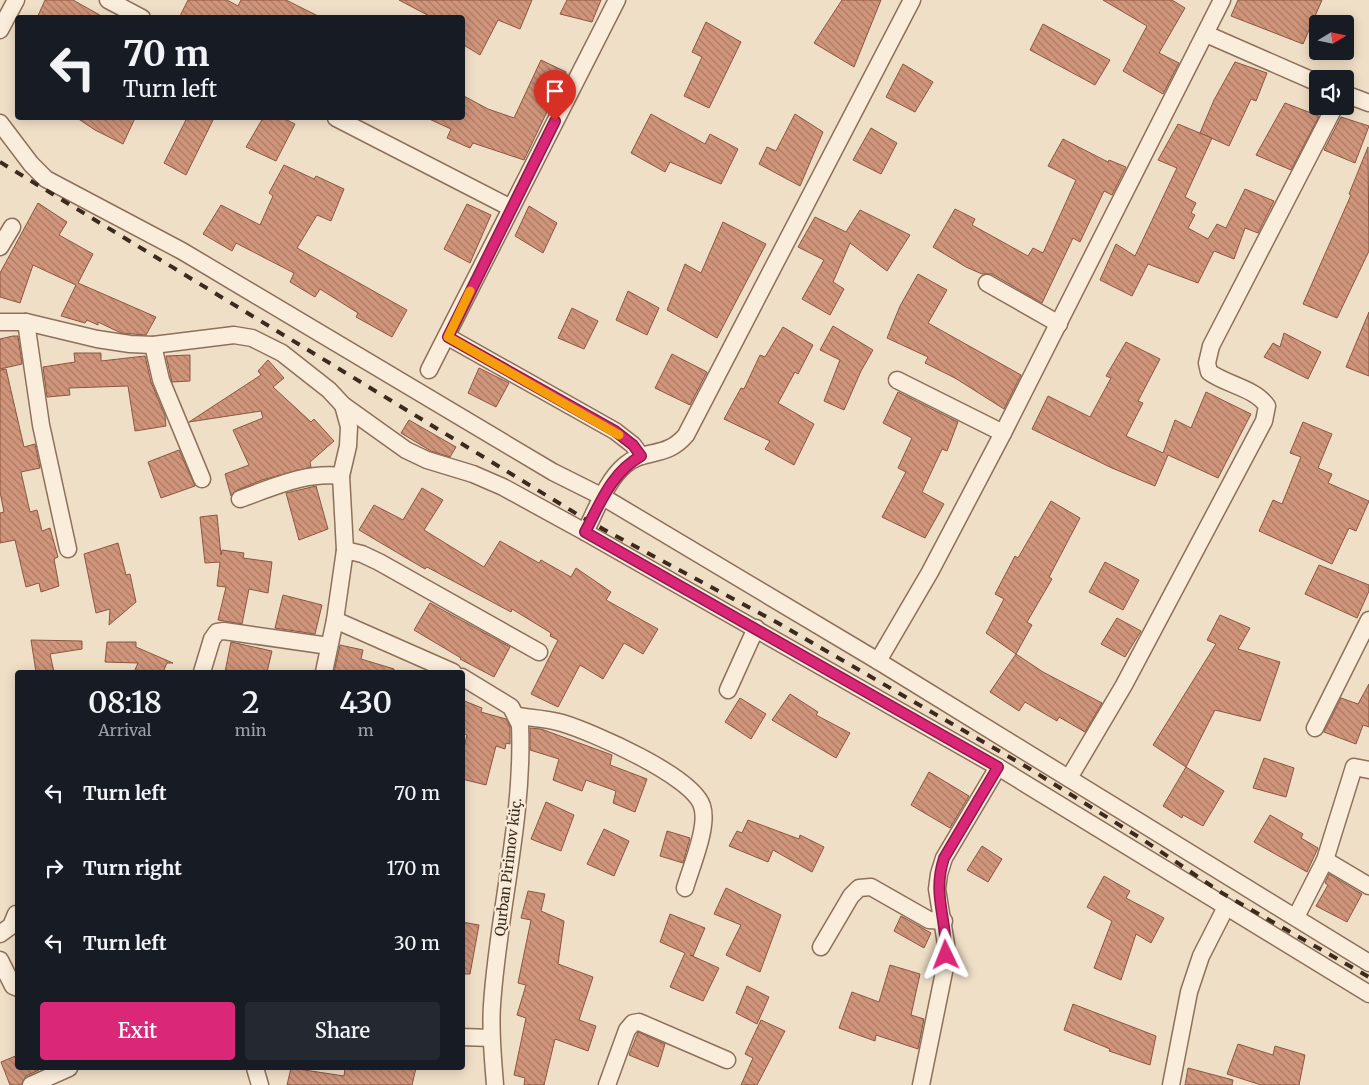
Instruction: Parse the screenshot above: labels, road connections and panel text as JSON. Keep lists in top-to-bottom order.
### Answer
{
  "streets": {
    "street": ["Qurban Pirimov küç."]
  },
  "north": "right",
  "page": {
    "turn": ["70 m", "Turn left"],
    "eta": [
      "08:18",
      "Arrival",
      "2",
      "min",
      "430",
      "m"
    ],
    "list": [
      {
        "name": "Turn left",
        "value": "70 m"
      },
      {
        "name": "Turn right",
        "value": "170 m"
      },
      {
        "name": "Turn left",
        "value": "30 m"
      }
    ],
    "buttons": ["Exit", "Share"]
  }
}
